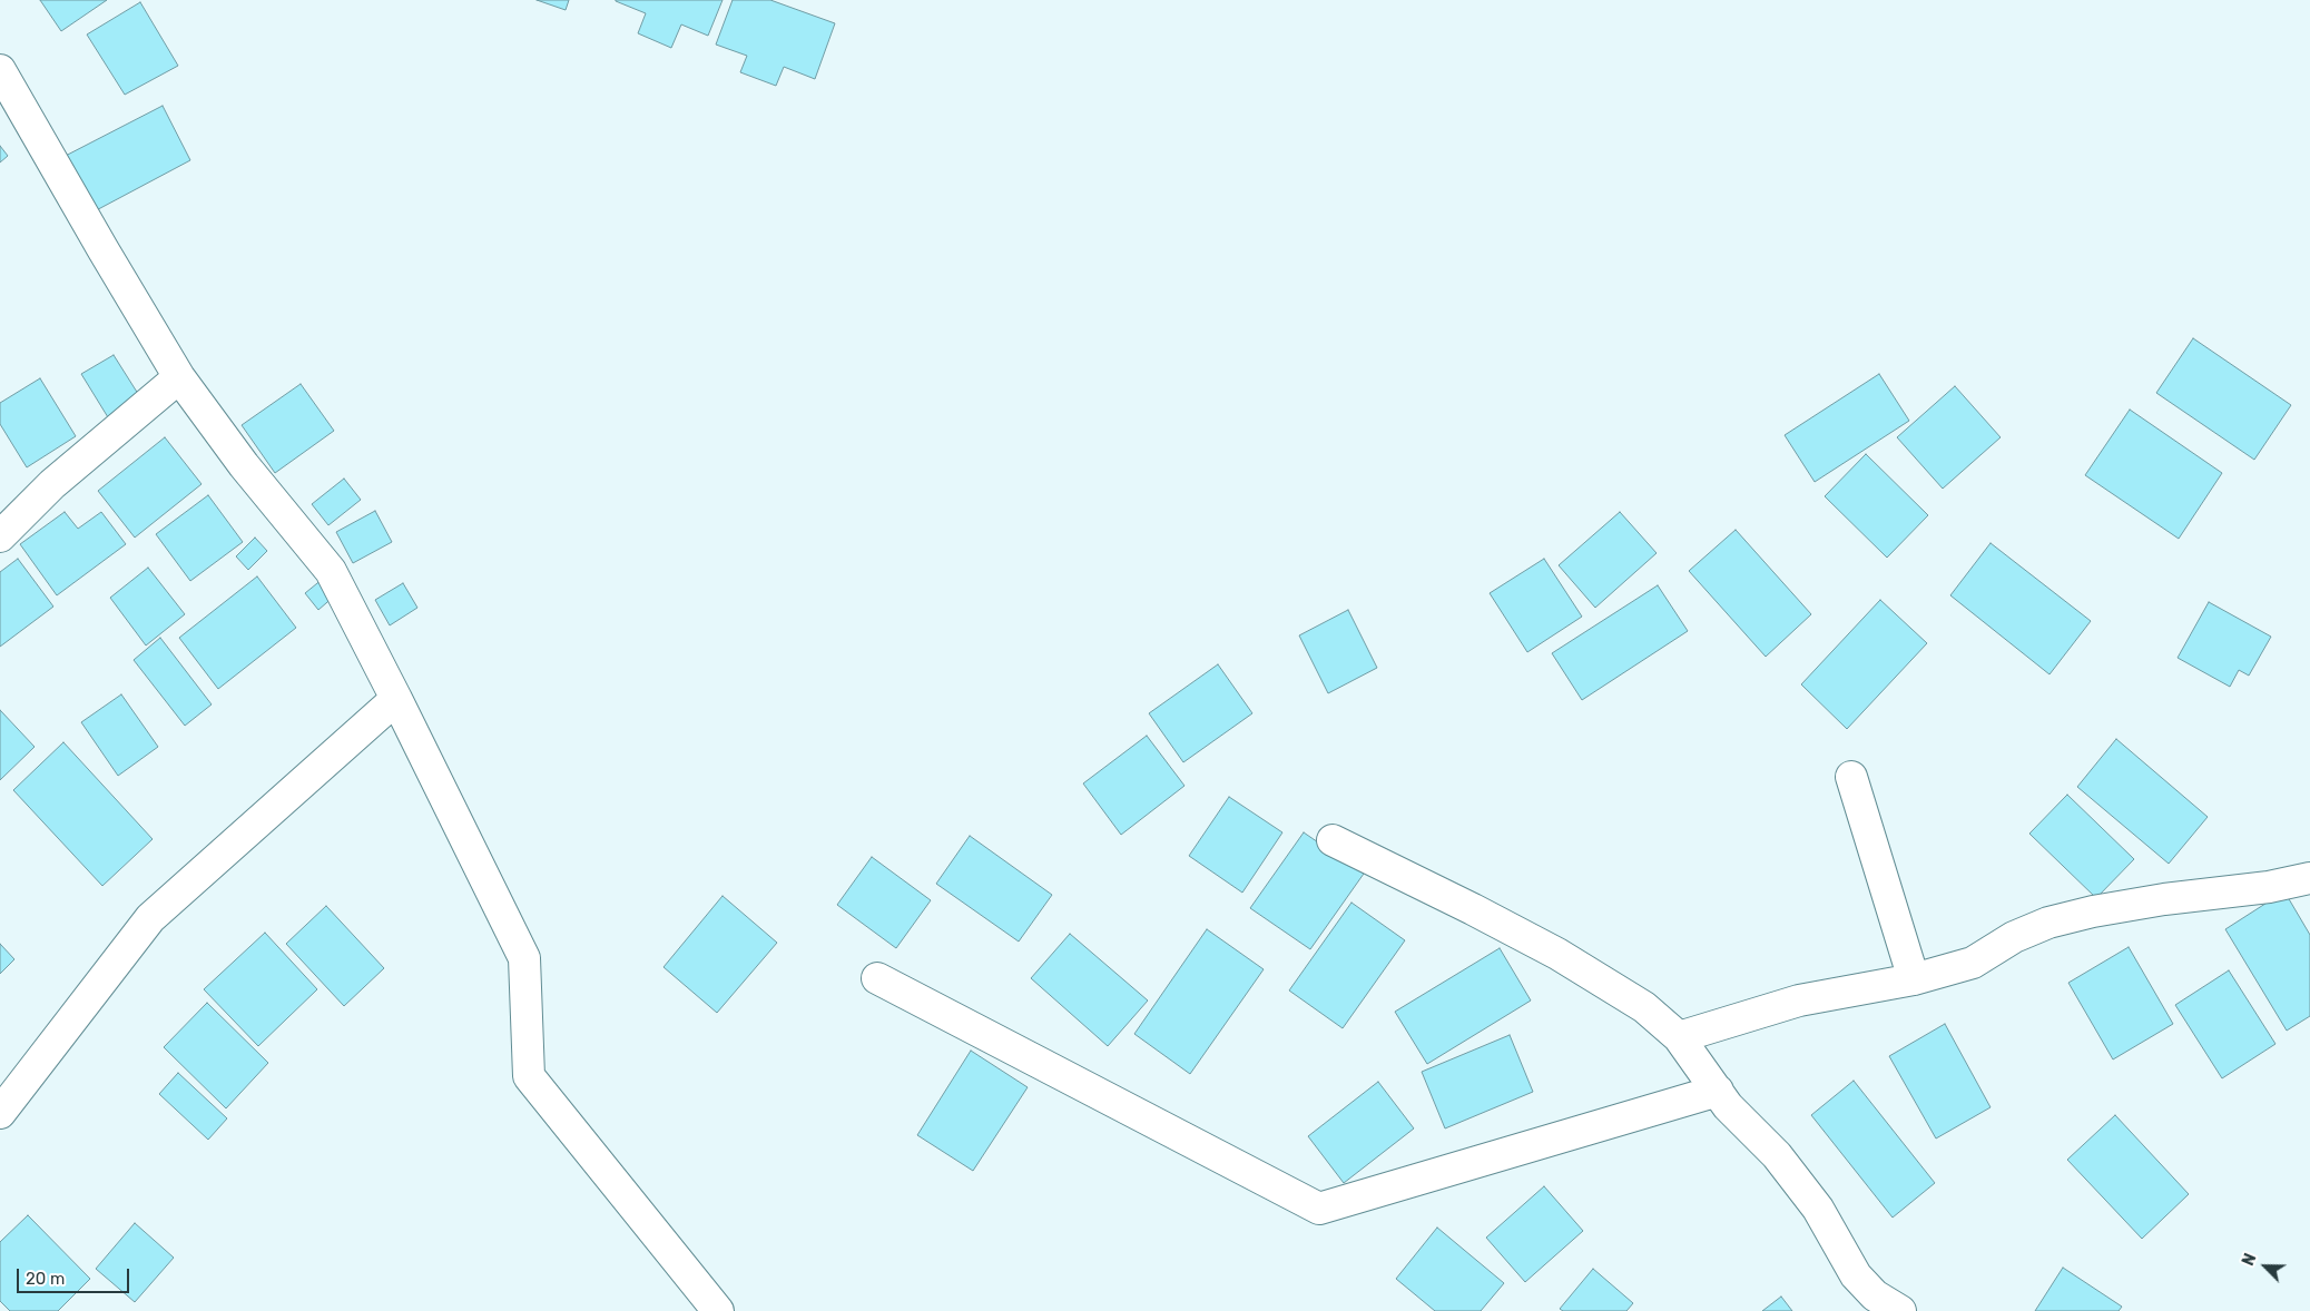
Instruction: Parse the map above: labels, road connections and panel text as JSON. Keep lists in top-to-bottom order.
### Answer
{
  "scale_bar": "20 m",
  "north": "top left"
}
